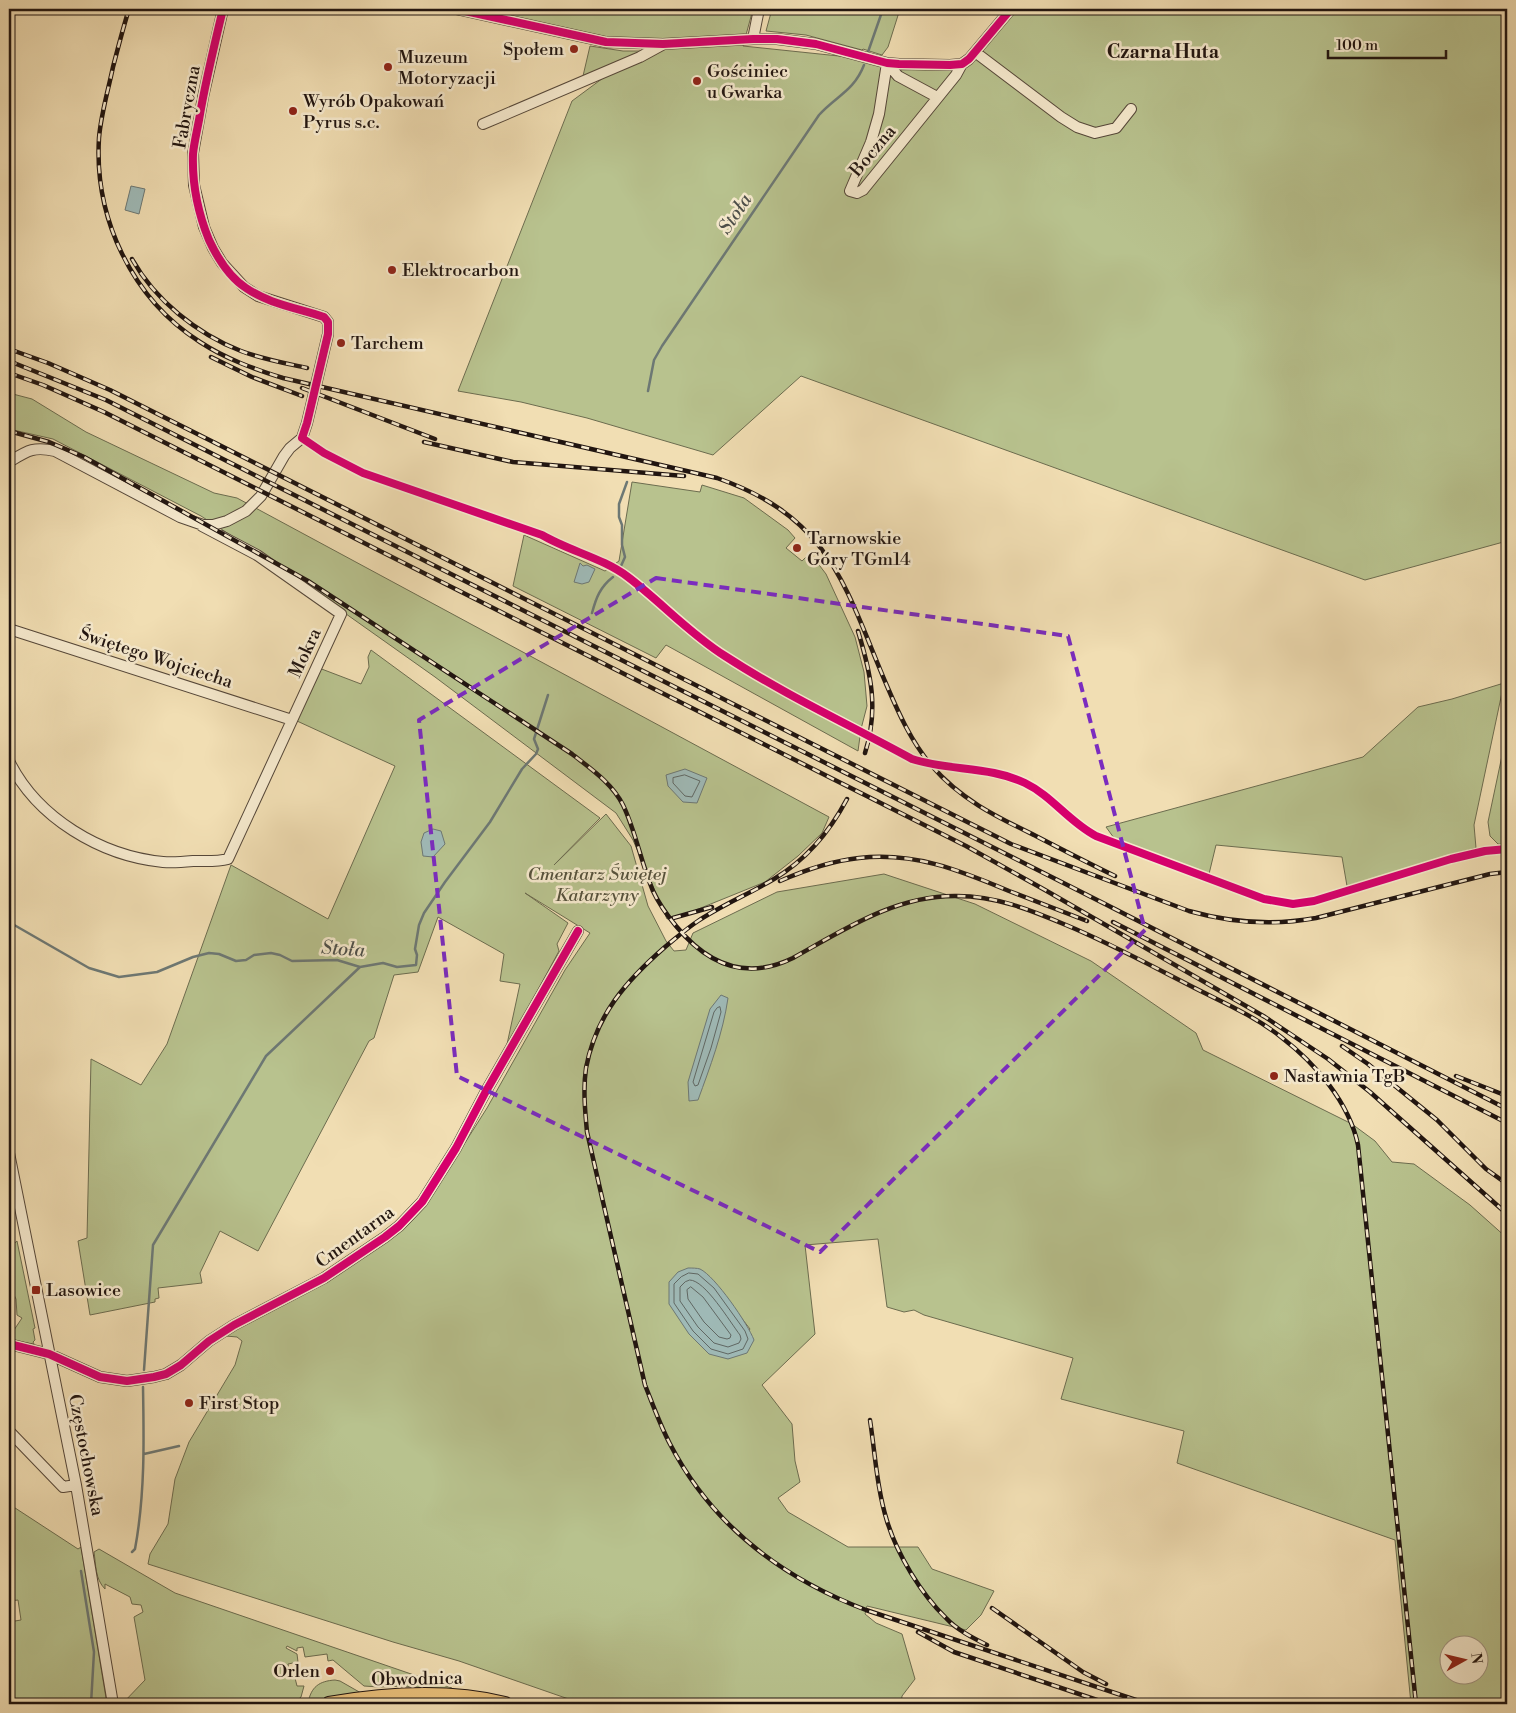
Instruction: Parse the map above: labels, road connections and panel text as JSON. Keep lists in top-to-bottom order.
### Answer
{
  "streets": {
    "main road": ["Obwodnica"],
    "street": [
      "Fabryczna",
      "Boczna",
      "Mokra",
      "Świętego Wojciecha",
      "Cmentarna",
      "Częstochowska"
    ]
  },
  "crossings": [
    ["Fabryczna", "Mokra"],
    ["Mokra", "Świętego Wojciecha"],
    ["Cmentarna", "Częstochowska"]
  ],
  "districts": ["Czarna Huta"],
  "water": ["Stoła"],
  "parks": ["Cmentarz Świętej Katarzyny"],
  "places": {
    "other": [
      "Społem",
      "Muzeum Motoryzacji",
      "Gościniec u Gwarka",
      "Wyrób Opakowań Pyrus s.c.",
      "Elektrocarbon",
      "Tarchem",
      "Tarnowskie Góry TGm14",
      "Nastawnia TgB",
      "First Stop",
      "Orlen"
    ],
    "transit": ["Lasowice"]
  },
  "scale_bar": "100 m",
  "north": "right"
}
